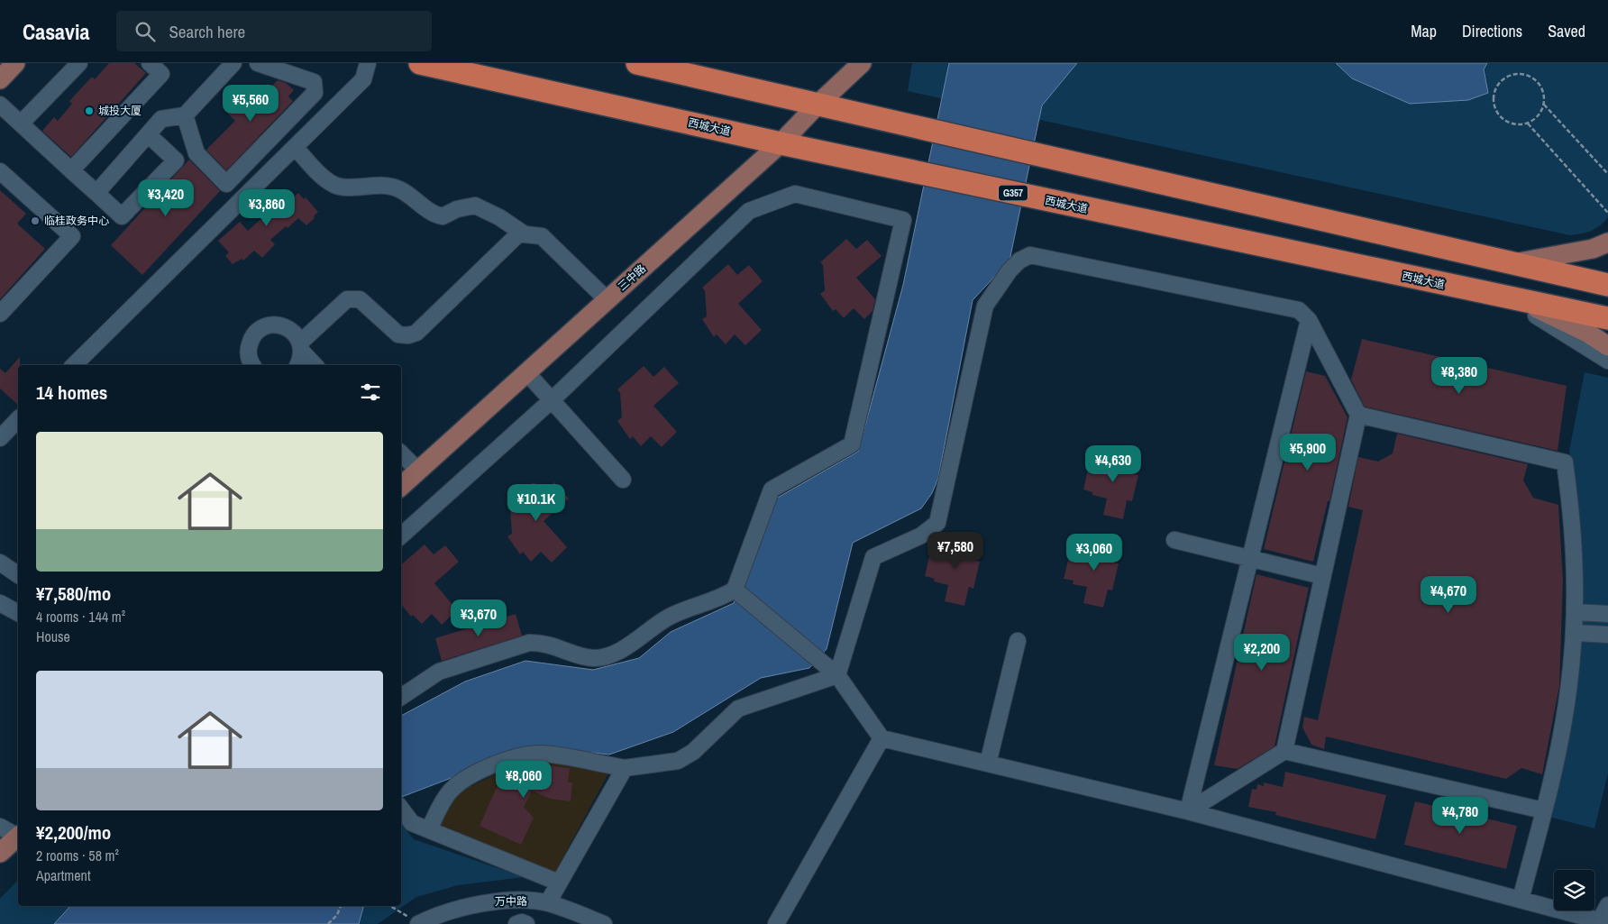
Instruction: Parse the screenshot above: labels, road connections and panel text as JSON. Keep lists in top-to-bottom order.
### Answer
{
  "streets": {
    "highway": ["西城大道", "G357"],
    "main road": ["三中路"],
    "street": ["万中路"]
  },
  "crossings": [
    ["西城大道", "三中路"]
  ],
  "places": ["城投大厦", "临桂政务中心"],
  "page": {
    "header": "Casavia",
    "search": "Search here",
    "nav": ["Map", "Directions", "Saved"],
    "price": [
      "¥5,560",
      "¥3,420",
      "¥3,860",
      "¥8,380",
      "¥5,900",
      "¥4,630",
      "¥10.1K",
      "¥7,580",
      "¥3,060",
      "¥4,670",
      "¥3,670",
      "¥2,200",
      "¥8,060",
      "¥4,780"
    ],
    "heading": "14 homes",
    "list": [
      {
        "name": "¥7,580/mo",
        "note": "4 rooms · 144 m² · House"
      },
      {
        "name": "¥2,200/mo",
        "note": "2 rooms · 58 m² · Apartment"
      }
    ]
  }
}
